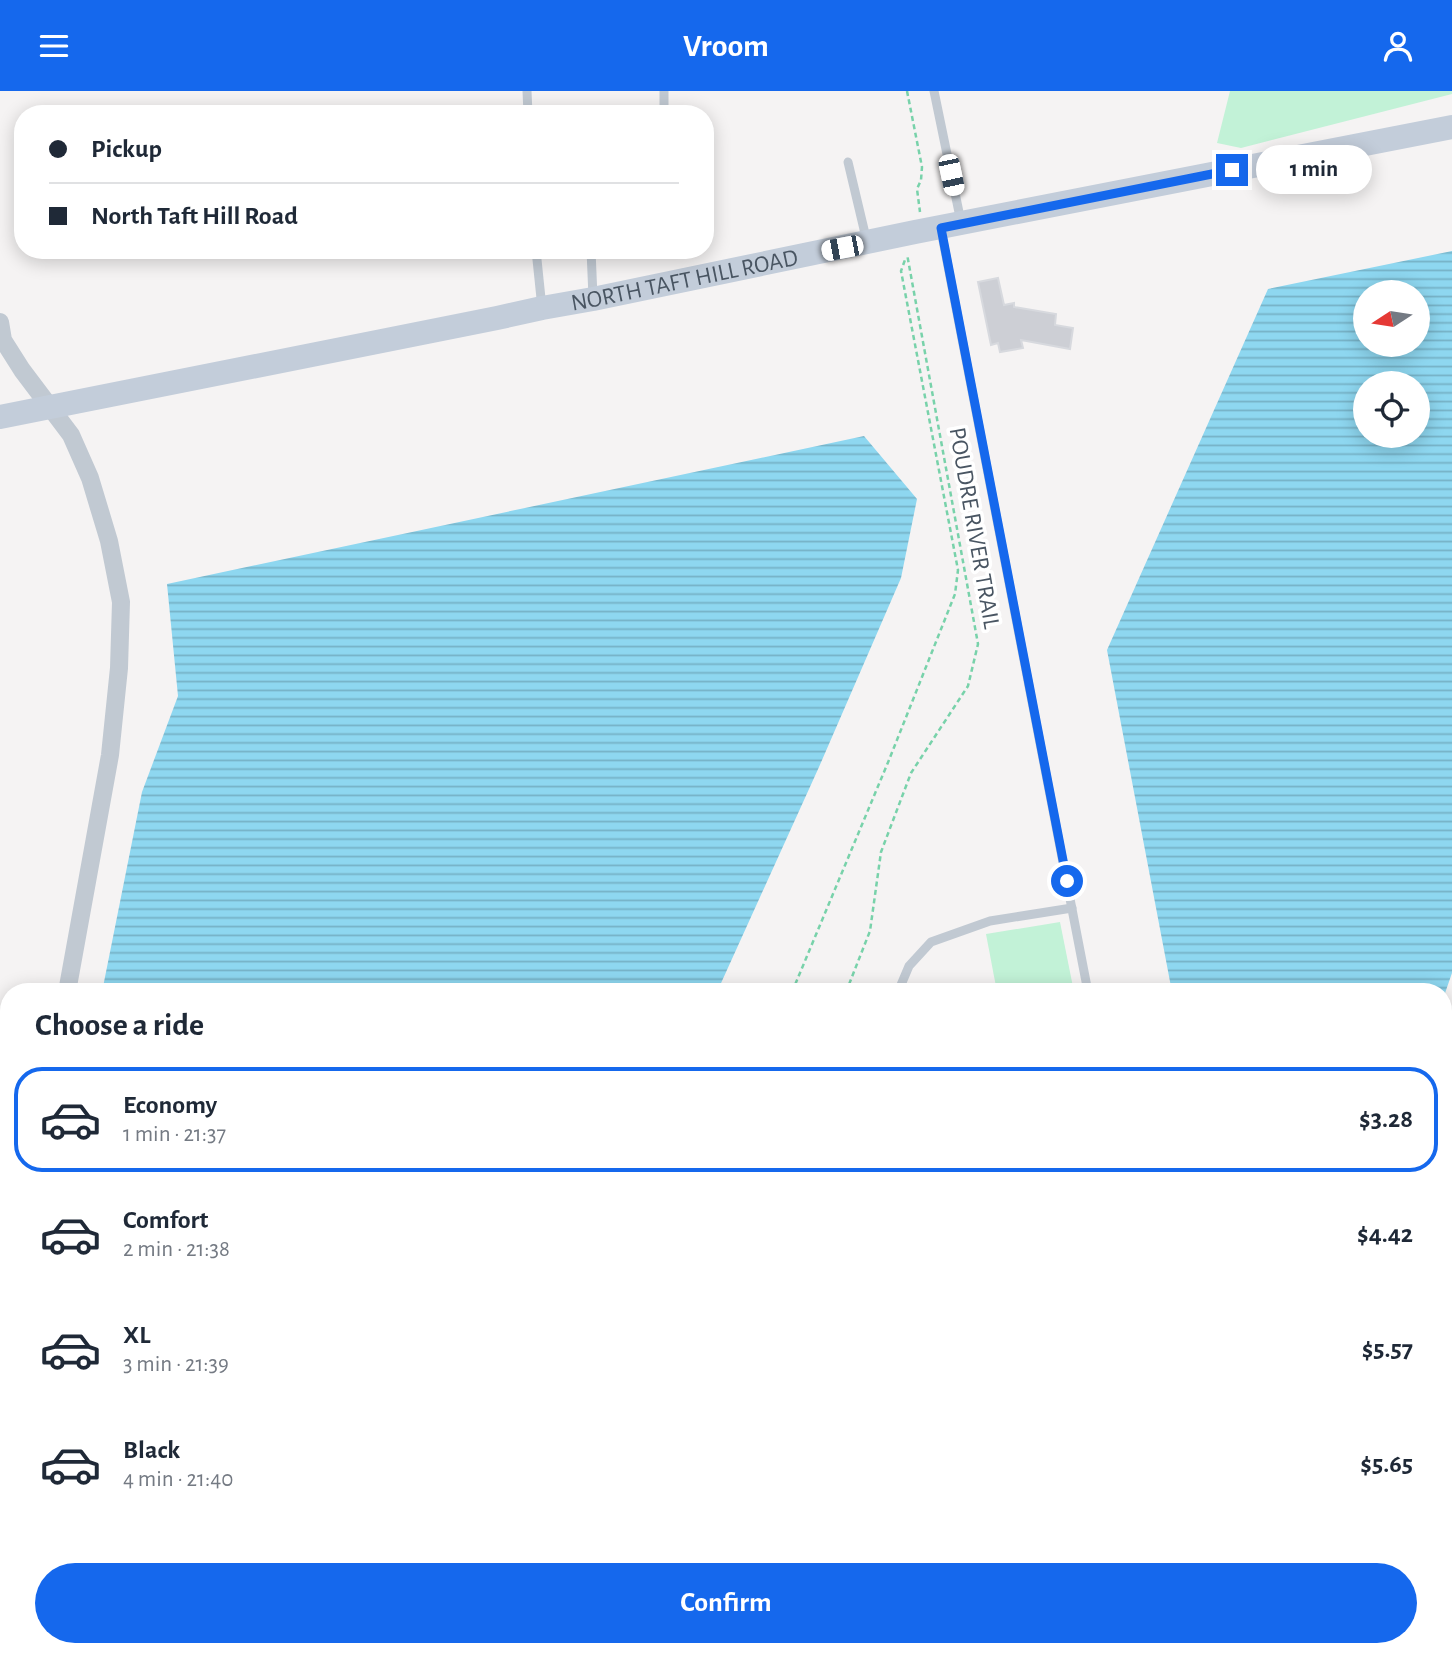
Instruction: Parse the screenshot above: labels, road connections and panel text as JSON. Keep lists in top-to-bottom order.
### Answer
{
  "streets": {
    "main road": ["NORTH TAFT HILL ROAD"],
    "path": ["POUDRE RIVER TRAIL"]
  },
  "crossings": [
    ["NORTH TAFT HILL ROAD", "POUDRE RIVER TRAIL"]
  ],
  "north": "left",
  "page": {
    "header": "Vroom",
    "banner": ["Pickup", "North Taft Hill Road"],
    "bubble": "1 min",
    "heading": "Choose a ride",
    "list": [
      {
        "name": "Economy",
        "note": "1 min · 21:37",
        "value": "$3.28"
      },
      {
        "name": "Comfort",
        "note": "2 min · 21:38",
        "value": "$4.42"
      },
      {
        "name": "XL",
        "note": "3 min · 21:39",
        "value": "$5.57"
      },
      {
        "name": "Black",
        "note": "4 min · 21:40",
        "value": "$5.65"
      }
    ],
    "buttons": "Confirm"
  }
}
